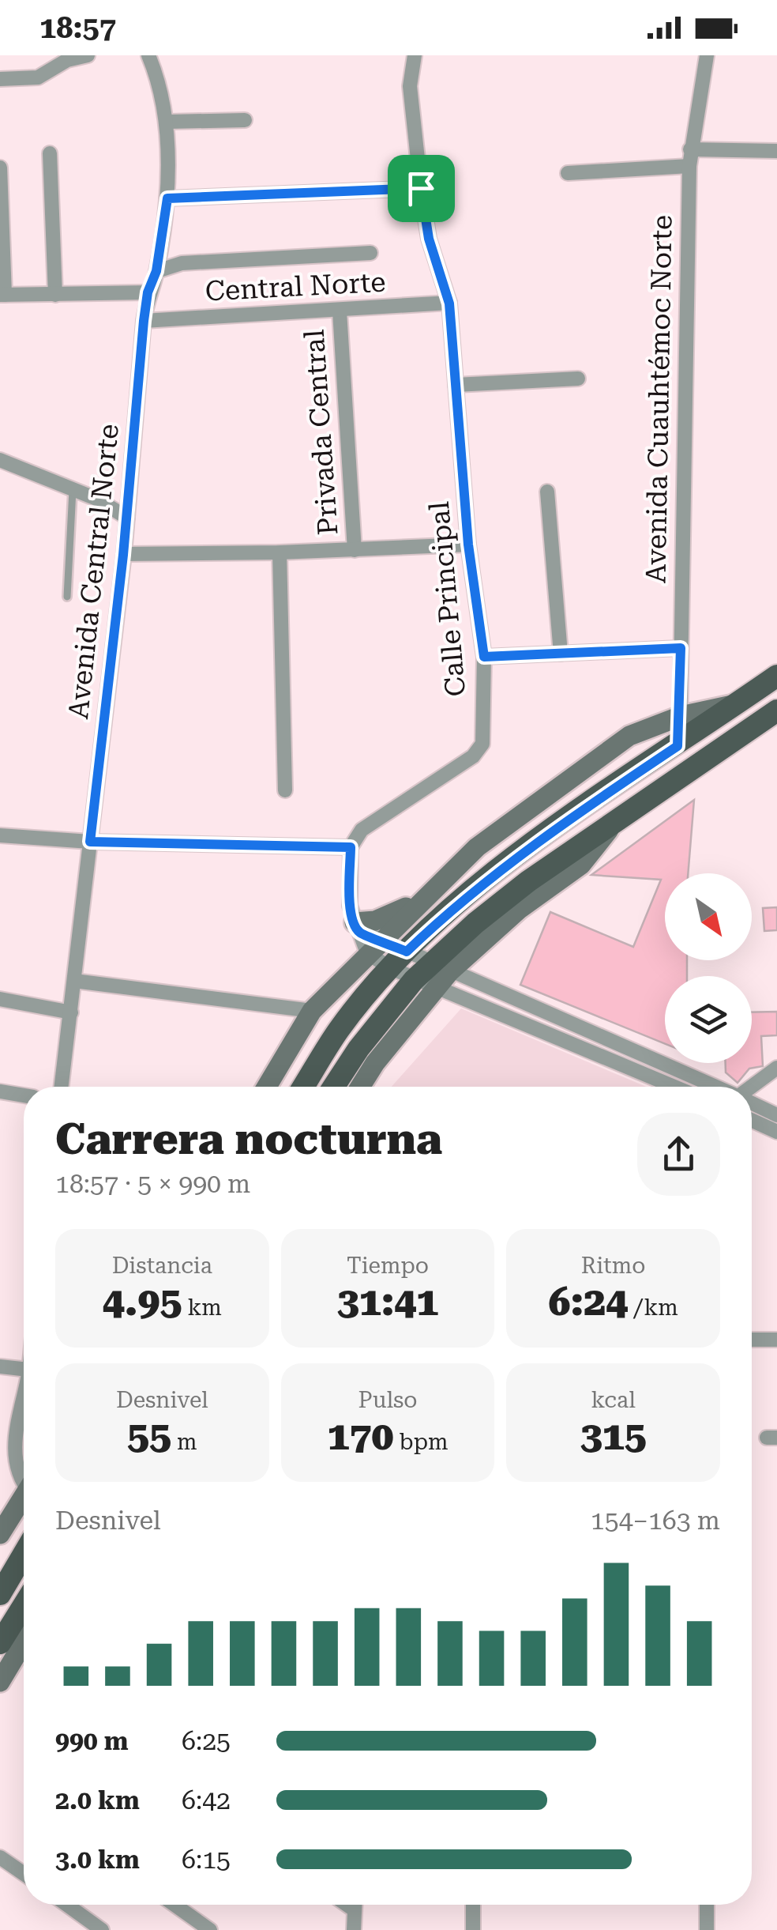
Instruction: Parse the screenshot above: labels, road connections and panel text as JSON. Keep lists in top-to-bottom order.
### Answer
{
  "streets": {
    "street": [
      "Central Norte",
      "Avenida Cuauhtémoc Norte",
      "Privada Central",
      "Avenida Central Norte",
      "Calle Principal"
    ]
  },
  "crossings": [
    ["Central Norte", "Privada Central"],
    ["Central Norte", "Avenida Central Norte"],
    ["Central Norte", "Calle Principal"]
  ],
  "north": "bottom right",
  "page": {
    "status": "18:57",
    "heading": ["Carrera nocturna", "18:57 · 5 × 990 m"],
    "stats": [
      ["Distancia", "4.95 km"],
      ["Tiempo", "31:41"],
      ["Ritmo", "6:24 /km"],
      ["Desnivel", "55 m"],
      ["Pulso", "170 bpm"],
      ["kcal", "315"]
    ],
    "chart": ["Desnivel", "154–163 m"],
    "list": [
      {
        "name": "990 m",
        "note": "6:25"
      },
      {
        "name": "2.0 km",
        "note": "6:42"
      },
      {
        "name": "3.0 km",
        "note": "6:15"
      }
    ]
  }
}
